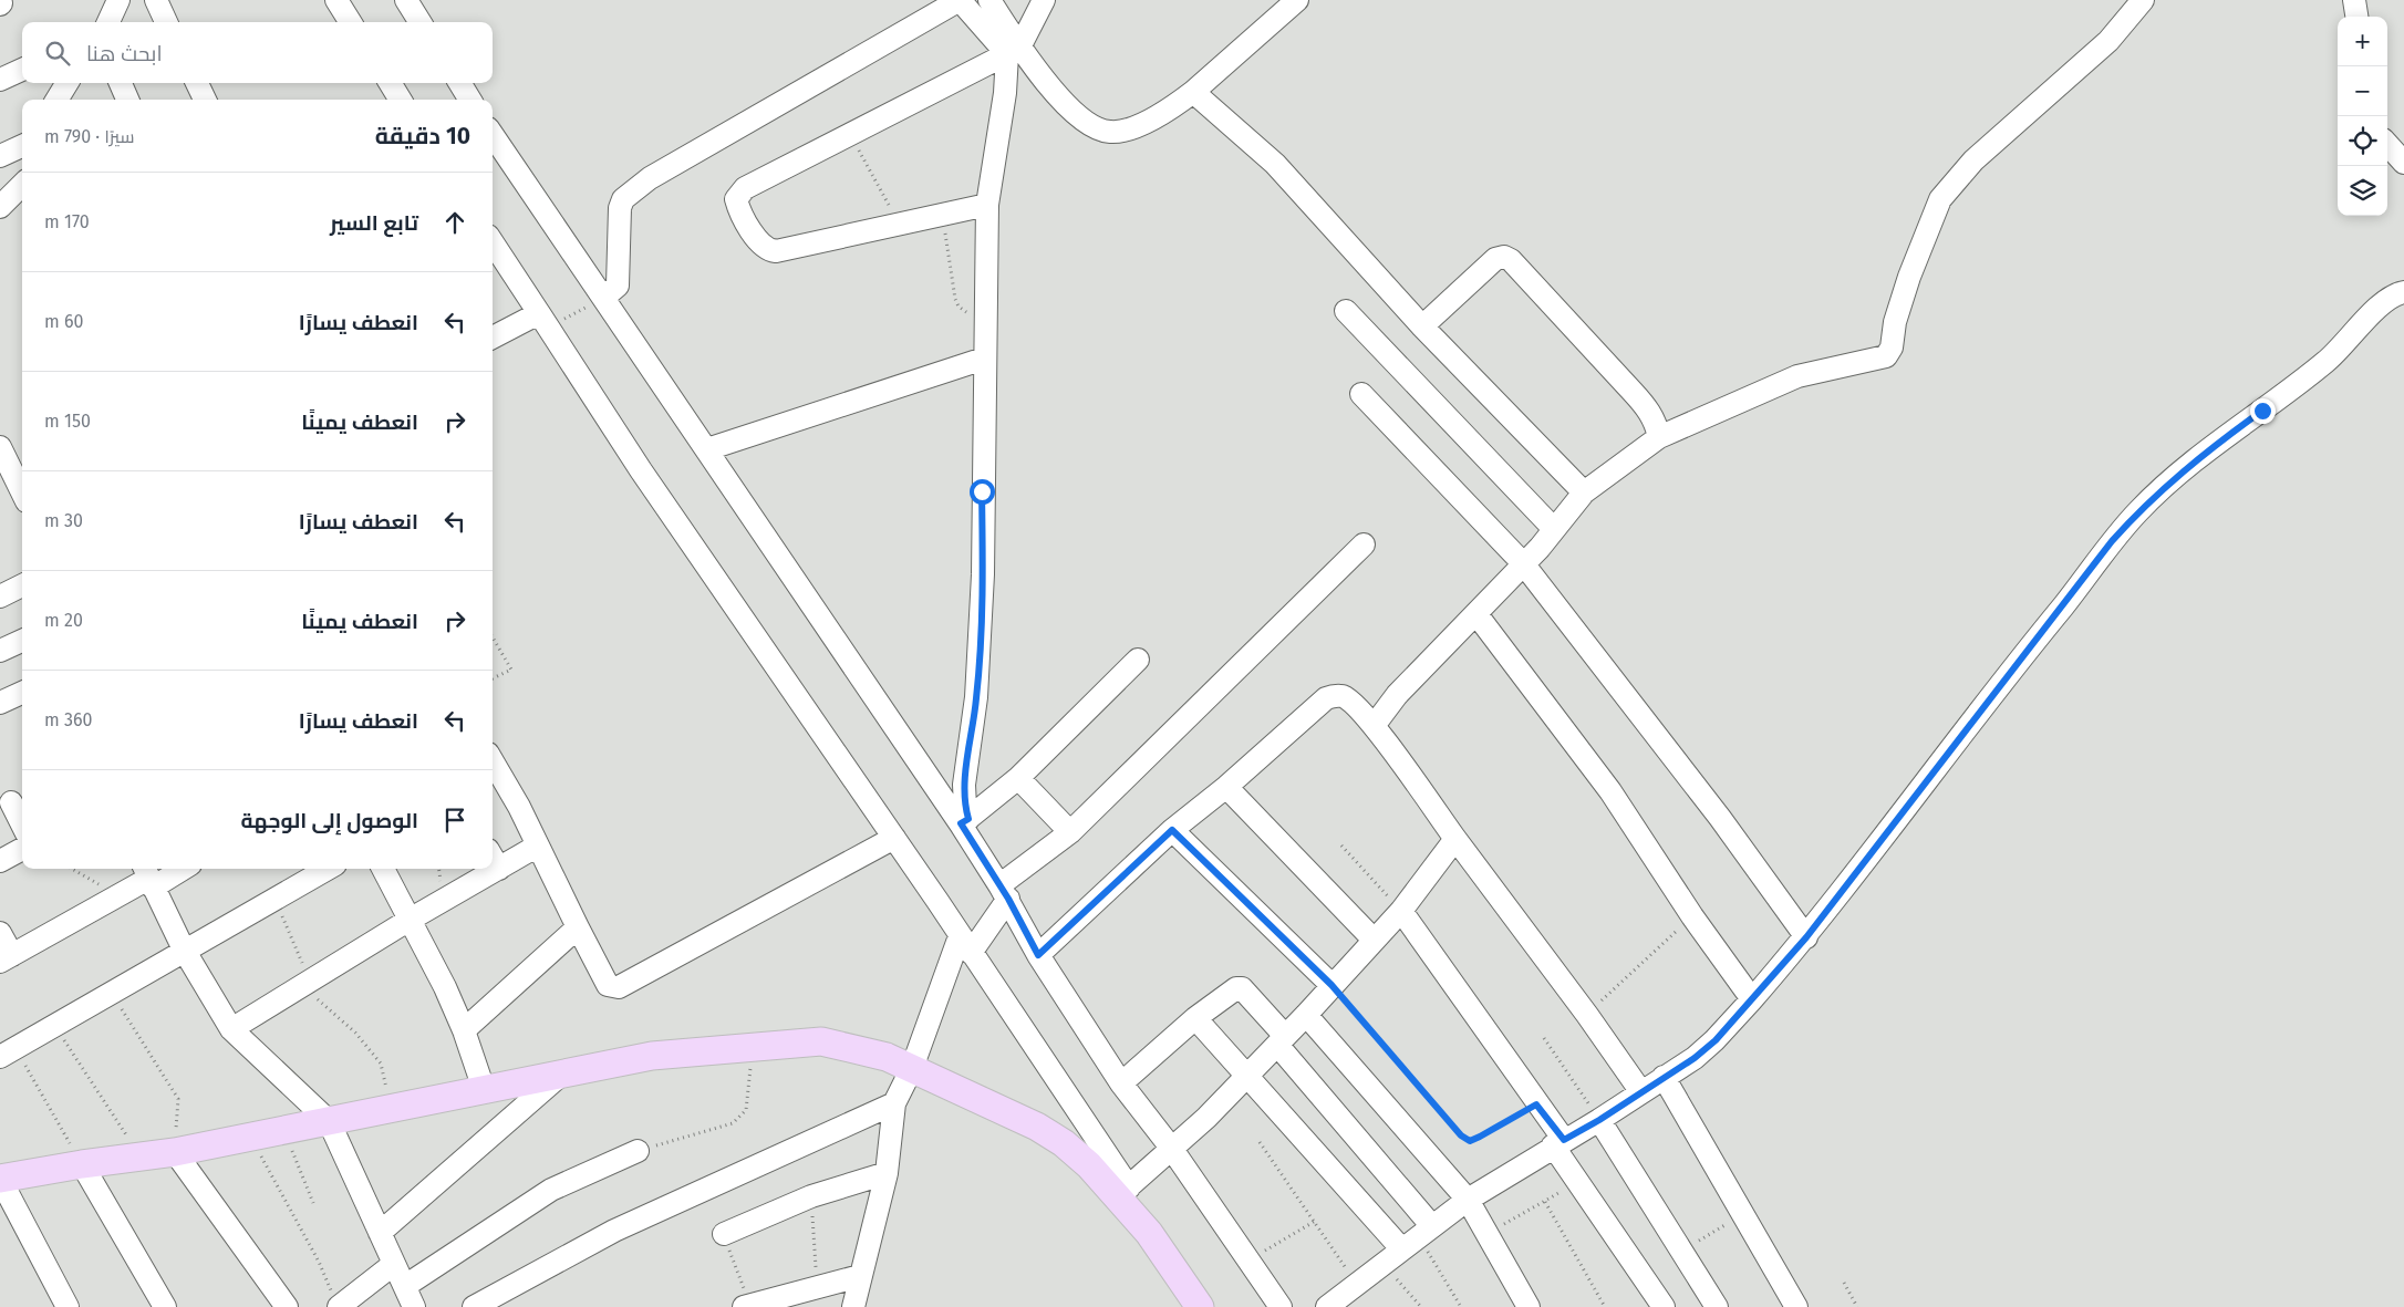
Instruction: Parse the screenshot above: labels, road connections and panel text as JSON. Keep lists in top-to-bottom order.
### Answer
{
  "page": {
    "map_buttons": ["+", "−"],
    "search": "ابحث هنا",
    "heading": ["10 دقيقة", "سيرًا · 790 m"],
    "list": [
      ["تابع السير", "170 m"],
      ["انعطف يسارًا", "60 m"],
      ["انعطف يمينًا", "150 m"],
      ["انعطف يسارًا", "30 m"],
      ["انعطف يمينًا", "20 m"],
      ["انعطف يسارًا", "360 m"],
      "الوصول إلى الوجهة"
    ]
  }
}
